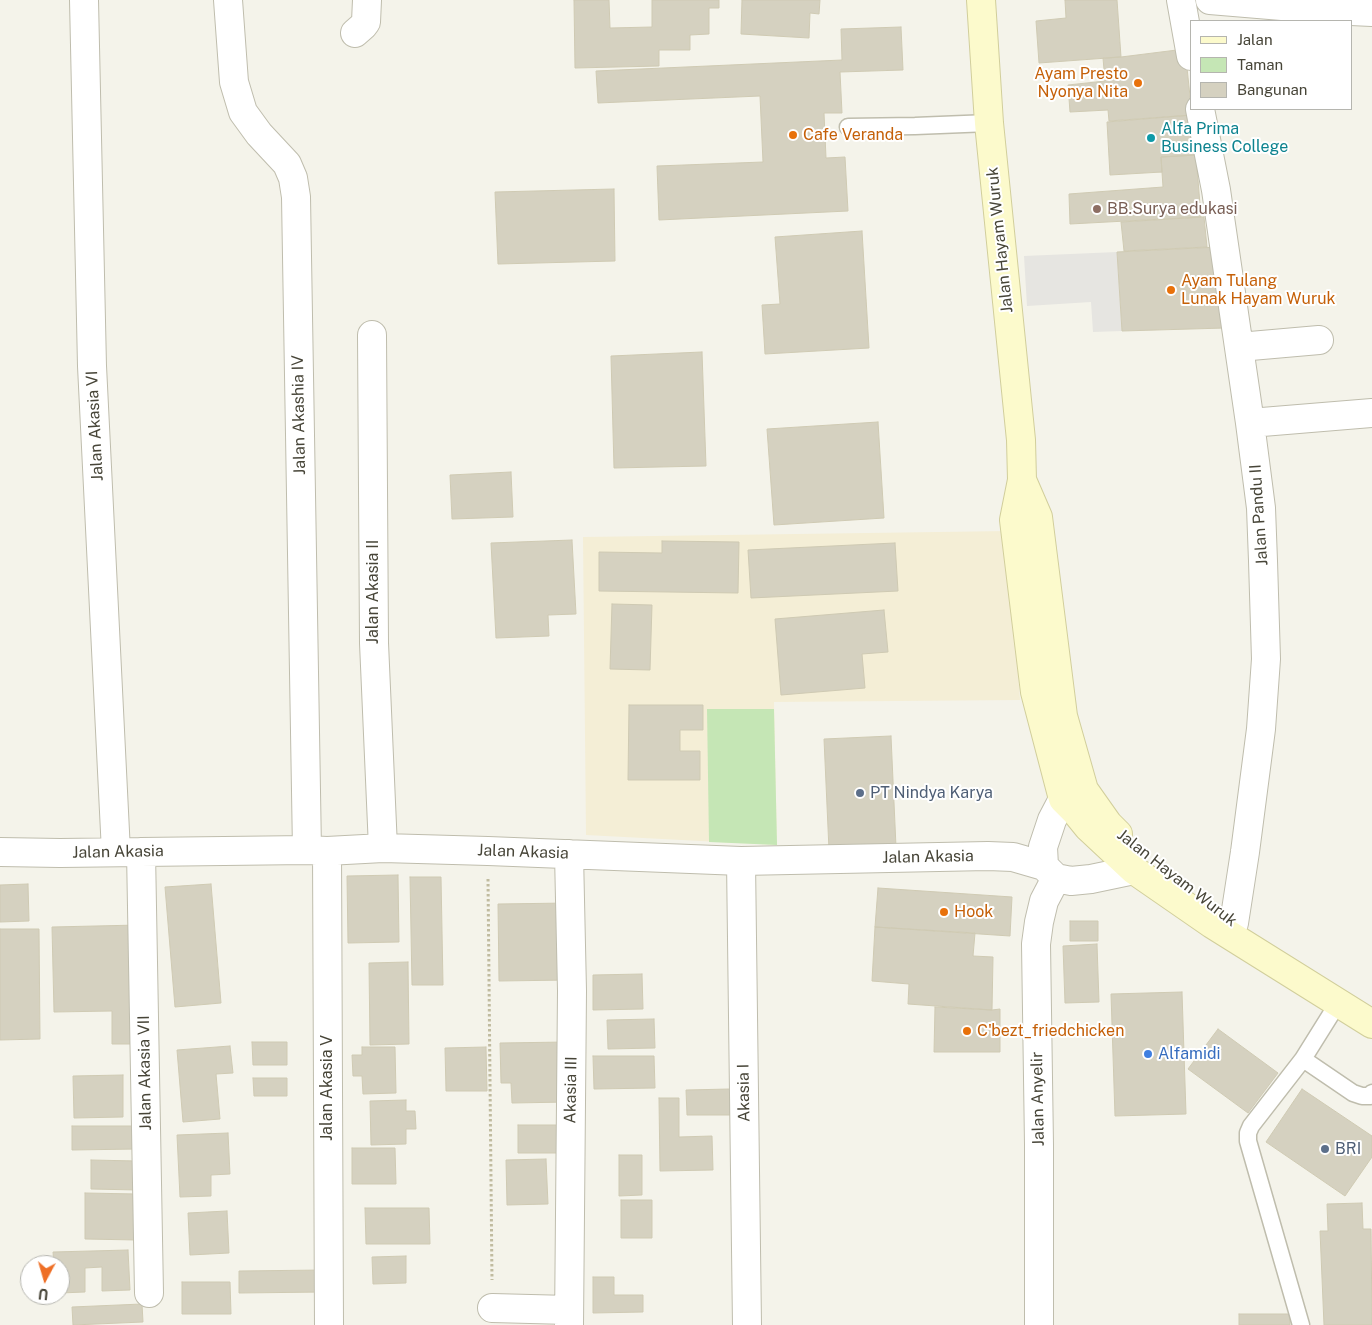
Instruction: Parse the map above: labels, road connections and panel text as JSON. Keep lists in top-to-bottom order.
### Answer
{
  "streets": {
    "main road": ["Jalan Hayam Wuruk"],
    "street": [
      "Jalan Akashia IV",
      "Jalan Akasia VI",
      "Jalan Pandu II",
      "Jalan Akasia II",
      "Jalan Akasia",
      "Jalan Akasia VII",
      "Jalan Akasia V",
      "Akasia III",
      "Akasia I",
      "Jalan Anyelir"
    ]
  },
  "crossings": [
    ["Jalan Hayam Wuruk", "Jalan Pandu II"],
    ["Jalan Hayam Wuruk", "Jalan Akasia"],
    ["Jalan Hayam Wuruk", "Jalan Anyelir"],
    ["Jalan Akashia IV", "Jalan Akasia"],
    ["Jalan Akashia IV", "Jalan Akasia V"],
    ["Jalan Akasia VI", "Jalan Akasia"],
    ["Jalan Akasia VI", "Jalan Akasia VII"],
    ["Jalan Akasia II", "Jalan Akasia"],
    ["Jalan Akasia", "Jalan Akasia VII"],
    ["Jalan Akasia", "Jalan Akasia V"],
    ["Jalan Akasia", "Akasia III"],
    ["Jalan Akasia", "Akasia I"],
    ["Jalan Akasia", "Jalan Anyelir"]
  ],
  "places": [
    "Ayam Presto Nyonya Nita",
    "Cafe Veranda",
    "Alfa Prima Business College",
    "BB.Surya edukasi",
    "Ayam Tulang Lunak Hayam Wuruk",
    "PT Nindya Karya",
    "Hook",
    "C'bezt_friedchicken",
    "Alfamidi",
    "BRI"
  ],
  "legend": ["Jalan", "Taman", "Bangunan"],
  "north": "bottom"
}
